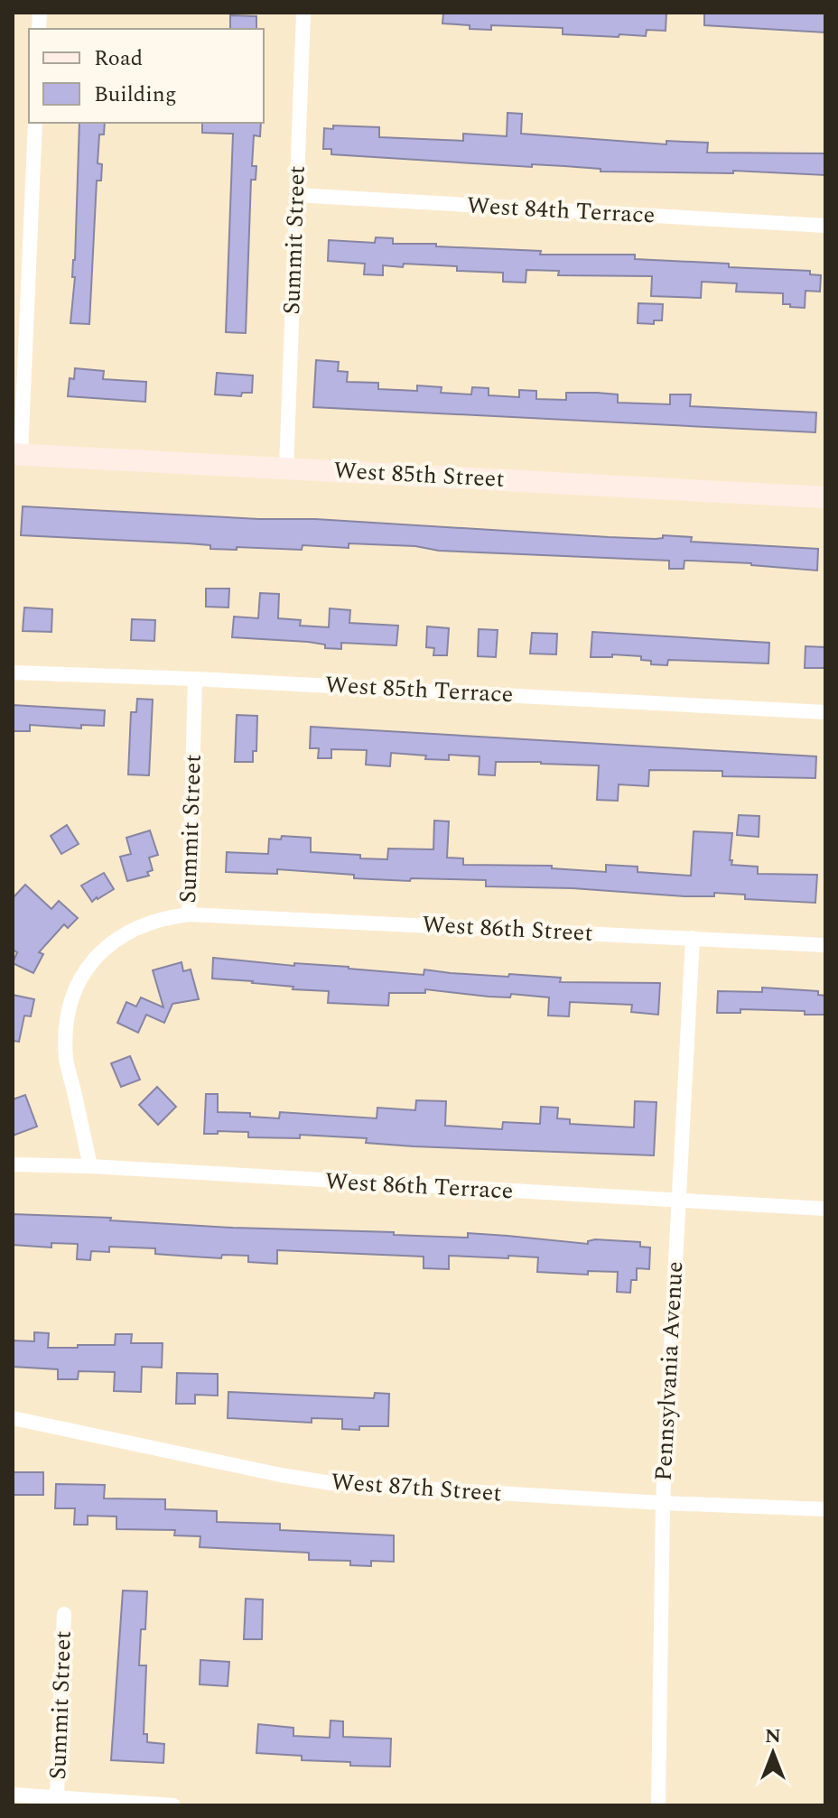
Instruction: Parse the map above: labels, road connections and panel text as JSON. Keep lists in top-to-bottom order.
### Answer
{
  "streets": {
    "main road": ["West 85th Street"],
    "street": [
      "West 84th Terrace",
      "Summit Street",
      "West 85th Terrace",
      "West 86th Street",
      "West 86th Terrace",
      "Pennsylvania Avenue",
      "West 87th Street"
    ]
  },
  "crossings": [
    ["West 84th Terrace", "Summit Street"],
    ["Summit Street", "West 85th Street"],
    ["Summit Street", "West 85th Terrace"],
    ["Summit Street", "West 86th Street"],
    ["Summit Street", "West 86th Terrace"],
    ["West 86th Street", "Pennsylvania Avenue"],
    ["West 86th Terrace", "Pennsylvania Avenue"],
    ["Pennsylvania Avenue", "West 87th Street"]
  ],
  "legend": ["Road", "Building"],
  "north": "top"
}
